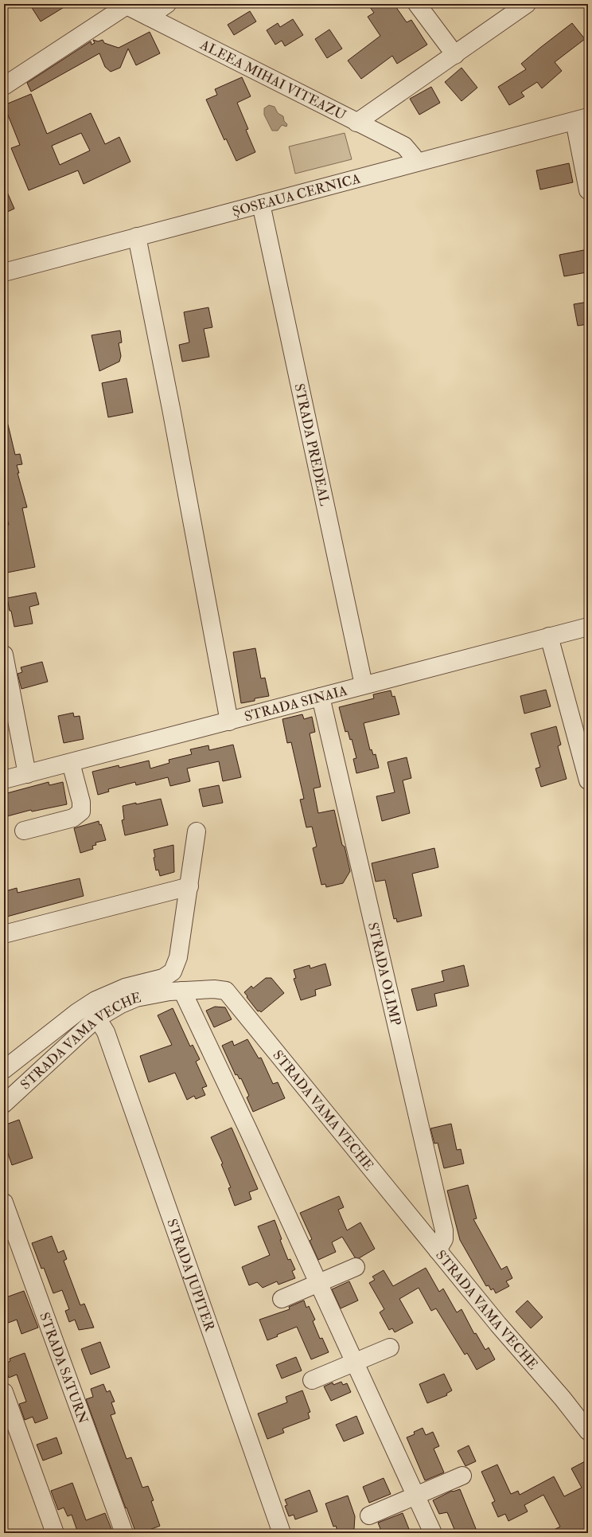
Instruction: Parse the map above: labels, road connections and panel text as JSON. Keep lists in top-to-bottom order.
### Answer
{
  "streets": {
    "street": [
      "ALEEA MIHAI VITEAZU",
      "ȘOSEAUA CERNICA",
      "STRADA PREDEAL",
      "STRADA SINAIA",
      "STRADA OLIMP",
      "STRADA VAMA VECHE",
      "STRADA JUPITER",
      "STRADA SATURN"
    ]
  },
  "crossings": [
    ["ALEEA MIHAI VITEAZU", "ȘOSEAUA CERNICA"],
    ["ȘOSEAUA CERNICA", "STRADA PREDEAL"],
    ["STRADA PREDEAL", "STRADA SINAIA"],
    ["STRADA SINAIA", "STRADA OLIMP"],
    ["STRADA OLIMP", "STRADA VAMA VECHE"],
    ["STRADA VAMA VECHE", "STRADA JUPITER"]
  ]
}
